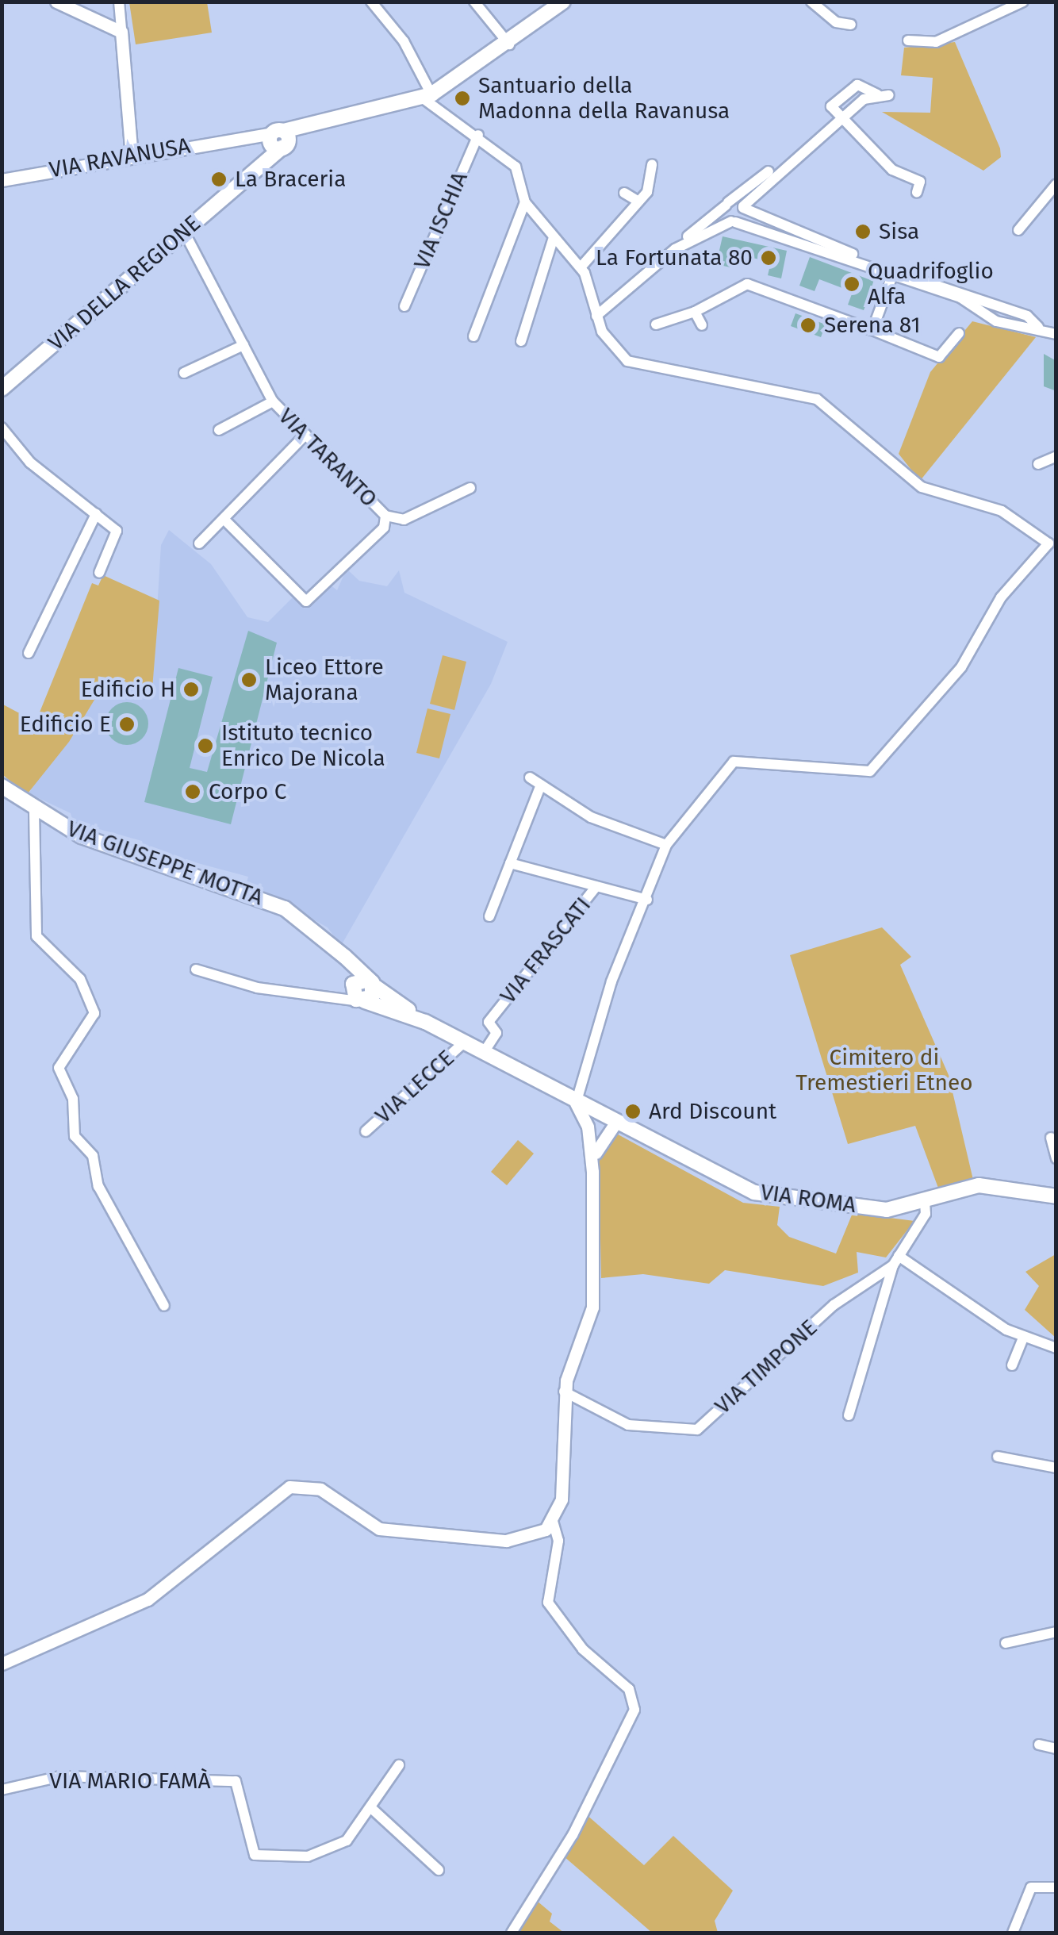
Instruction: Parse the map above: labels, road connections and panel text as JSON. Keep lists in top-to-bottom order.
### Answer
{
  "streets": {
    "main road": ["VIA DELLA REGIONE", "VIA GIUSEPPE MOTTA", "VIA ROMA"],
    "street": [
      "VIA RAVANUSA",
      "VIA ISCHIA",
      "VIA TARANTO",
      "VIA FRASCATI",
      "VIA LECCE",
      "VIA TIMPONE",
      "VIA MARIO FAMÀ"
    ]
  },
  "crossings": [
    ["VIA RAVANUSA", "VIA DELLA REGIONE"],
    ["VIA DELLA REGIONE", "VIA TARANTO"],
    ["VIA ROMA", "VIA TIMPONE"]
  ],
  "parks": ["Cimitero di Tremestieri Etneo"],
  "places": [
    "Santuario della Madonna della Ravanusa",
    "La Braceria",
    "Sisa",
    "La Fortunata 80",
    "Quadrifoglio Alfa",
    "Serena 81",
    "Liceo Ettore Majorana",
    "Edificio H",
    "Edificio E",
    "Istituto tecnico Enrico De Nicola",
    "Corpo C",
    "Ard Discount"
  ]
}
